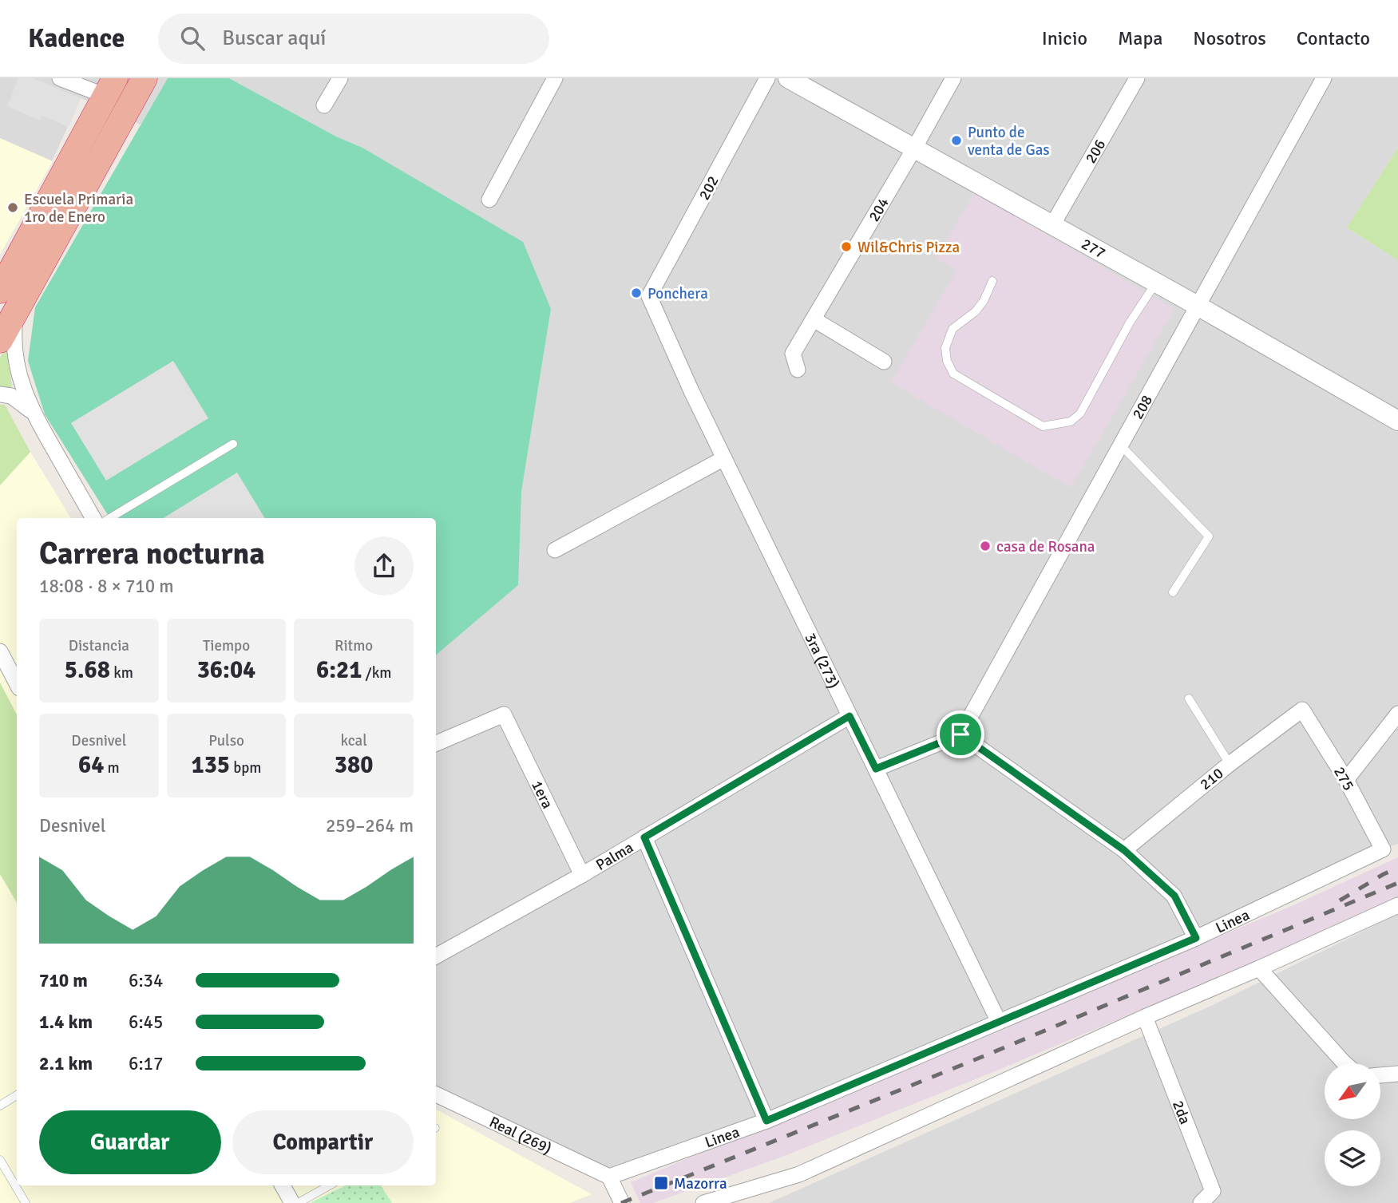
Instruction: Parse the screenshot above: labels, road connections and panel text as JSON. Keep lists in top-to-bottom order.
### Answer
{
  "streets": {
    "street": [
      "206",
      "202",
      "204",
      "277",
      "208",
      "3ra (273)",
      "210",
      "275",
      "1era",
      "Palma",
      "Linea",
      "2da",
      "Real (269)"
    ]
  },
  "crossings": [
    ["206", "277"],
    ["202", "3ra (273)"],
    ["204", "277"],
    ["277", "208"],
    ["3ra (273)", "Palma"],
    ["3ra (273)", "Linea"],
    ["210", "275"],
    ["275", "Linea"],
    ["1era", "Palma"],
    ["Linea", "Real (269)"]
  ],
  "places": {
    "other": [
      "Punto de venta de Gas",
      "Escuela Primaria 1ro de Enero",
      "Wil&Chris Pizza",
      "Ponchera",
      "casa de Rosana"
    ],
    "transit": ["Mazorra"]
  },
  "north": "bottom left",
  "page": {
    "header": "Kadence",
    "search": "Buscar aquí",
    "nav": [
      "Inicio",
      "Mapa",
      "Nosotros",
      "Contacto"
    ],
    "heading": ["Carrera nocturna", "18:08 · 8 × 710 m"],
    "stats": [
      ["Distancia", "5.68 km"],
      ["Tiempo", "36:04"],
      ["Ritmo", "6:21 /km"],
      ["Desnivel", "64 m"],
      ["Pulso", "135 bpm"],
      ["kcal", "380"]
    ],
    "chart": ["Desnivel", "259–264 m"],
    "list": [
      {
        "name": "710 m",
        "note": "6:34"
      },
      {
        "name": "1.4 km",
        "note": "6:45"
      },
      {
        "name": "2.1 km",
        "note": "6:17"
      }
    ],
    "buttons": ["Guardar", "Compartir"]
  }
}
